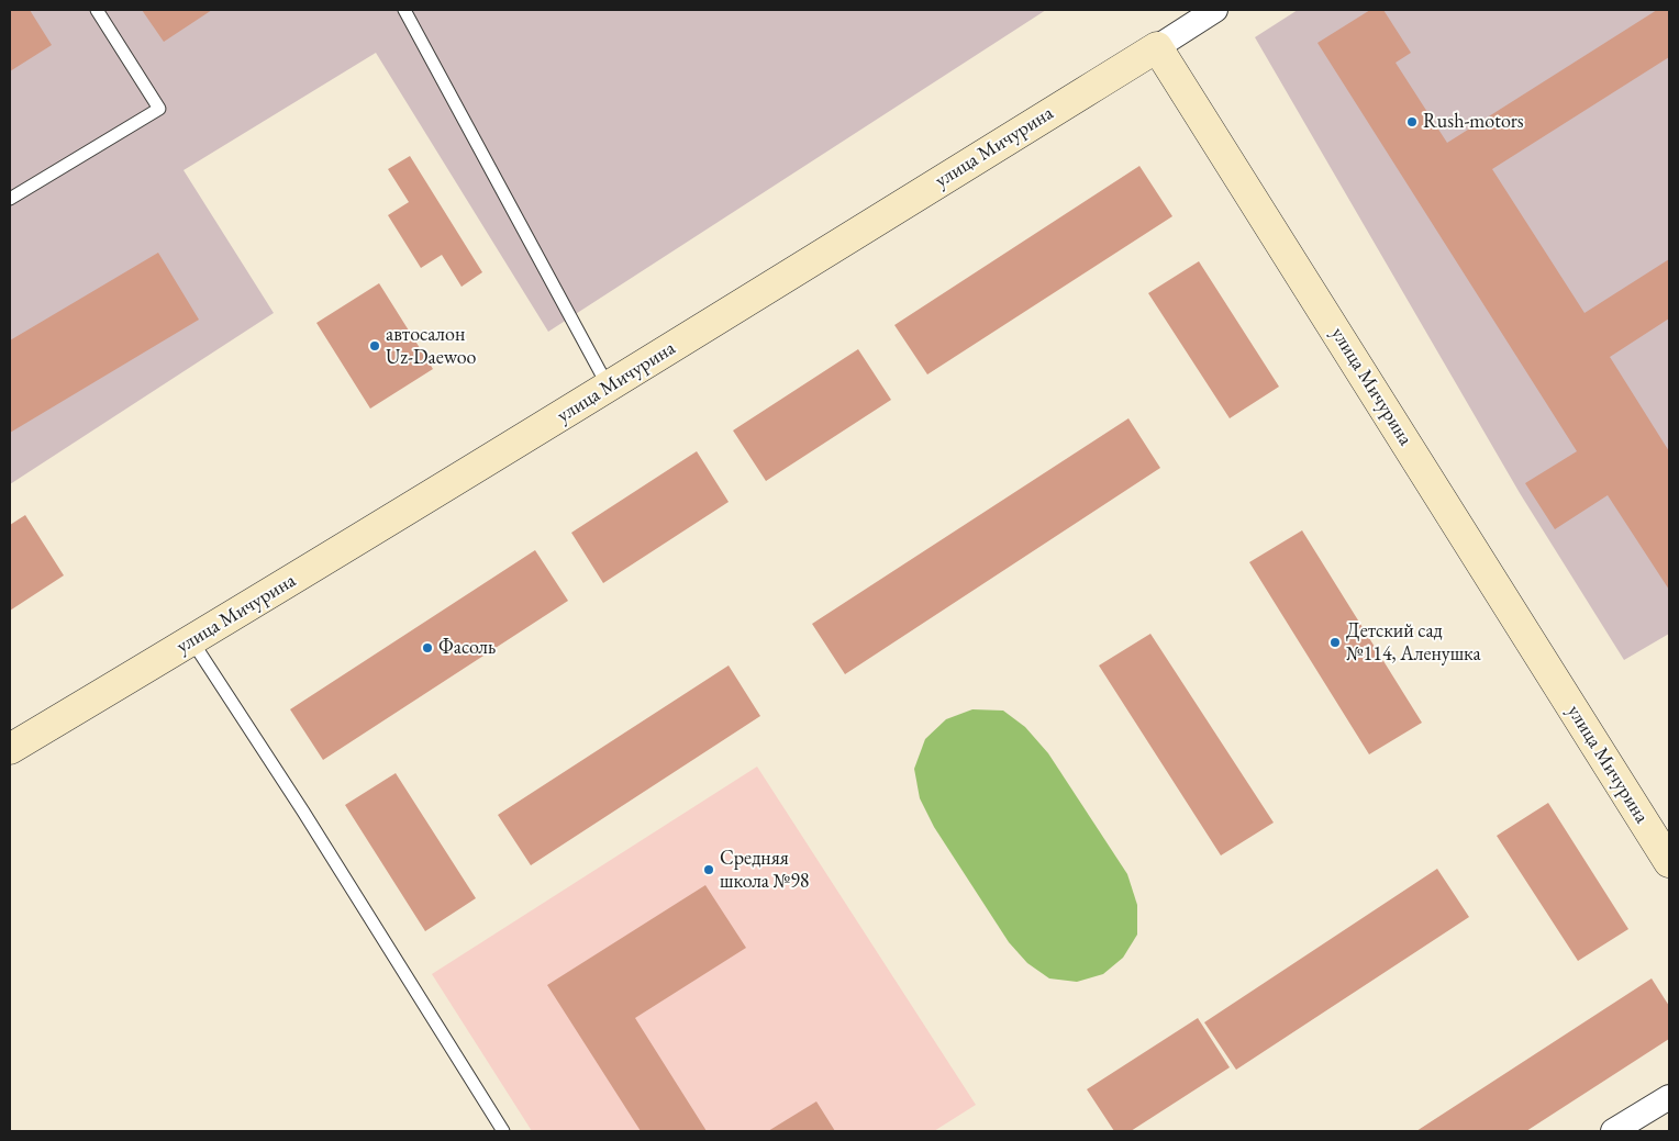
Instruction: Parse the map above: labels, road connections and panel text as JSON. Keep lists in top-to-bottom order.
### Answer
{
  "streets": {
    "street": ["улица Мичурина"]
  },
  "places": [
    "Rush-motors",
    "автосалон Uz-Daewoo",
    "Детский сад №114, Аленушка",
    "Фасоль",
    "Средняя школа №98"
  ]
}
